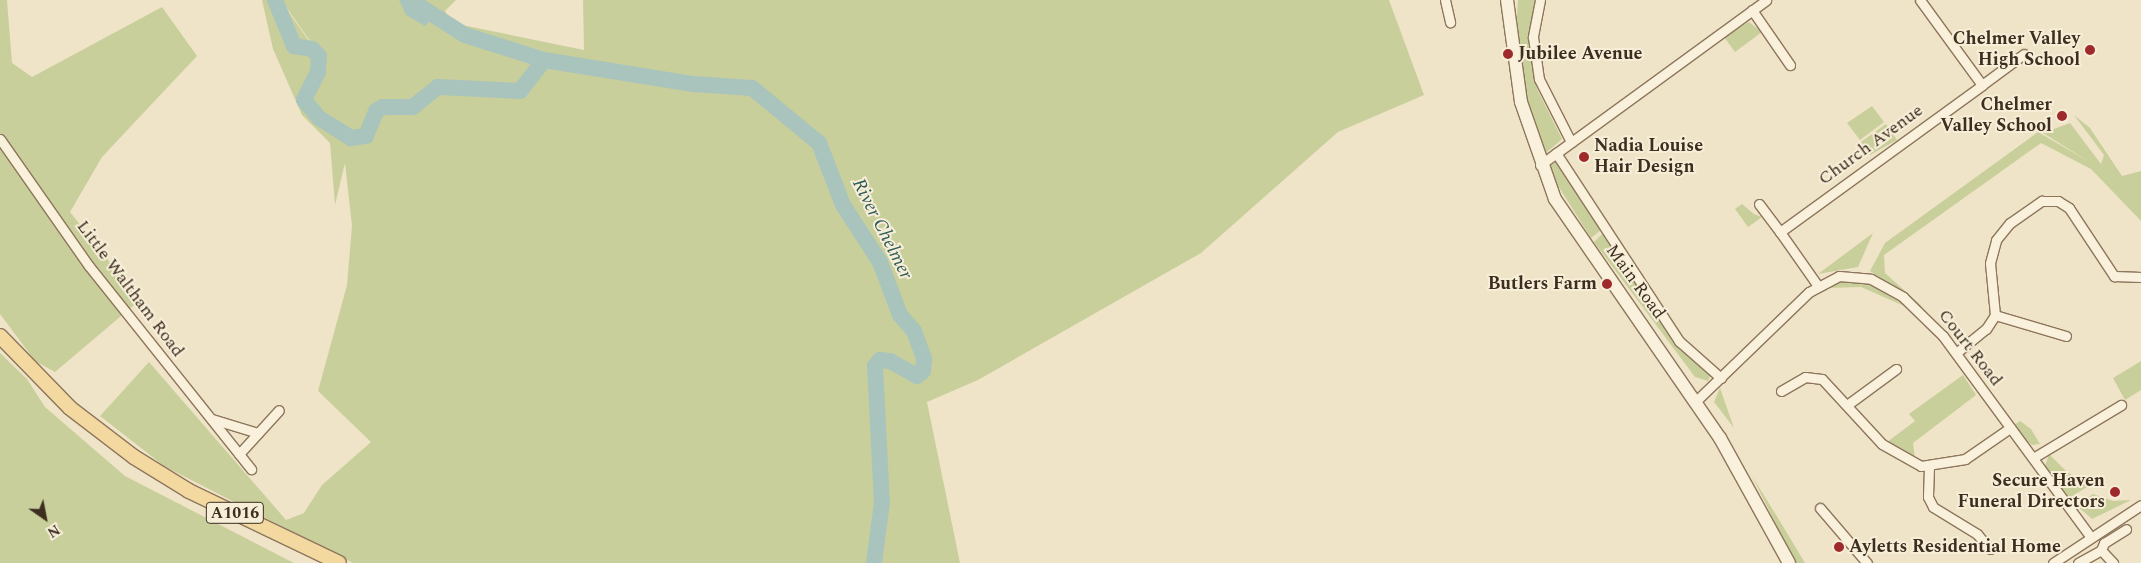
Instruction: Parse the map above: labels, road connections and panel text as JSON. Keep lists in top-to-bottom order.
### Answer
{
  "streets": {
    "main road": ["Main Road", "A1016"],
    "street": ["Church Avenue", "Little Waltham Road", "Court Road"]
  },
  "crossings": [
    ["Main Road", "Court Road"]
  ],
  "water": ["River Chelmer"],
  "places": [
    "Chelmer Valley High School",
    "Jubilee Avenue",
    "Chelmer Valley School",
    "Nadia Louise Hair Design",
    "Butlers Farm",
    "Secure Haven Funeral Directors",
    "Ayletts Residential Home"
  ],
  "north": "bottom right"
}
